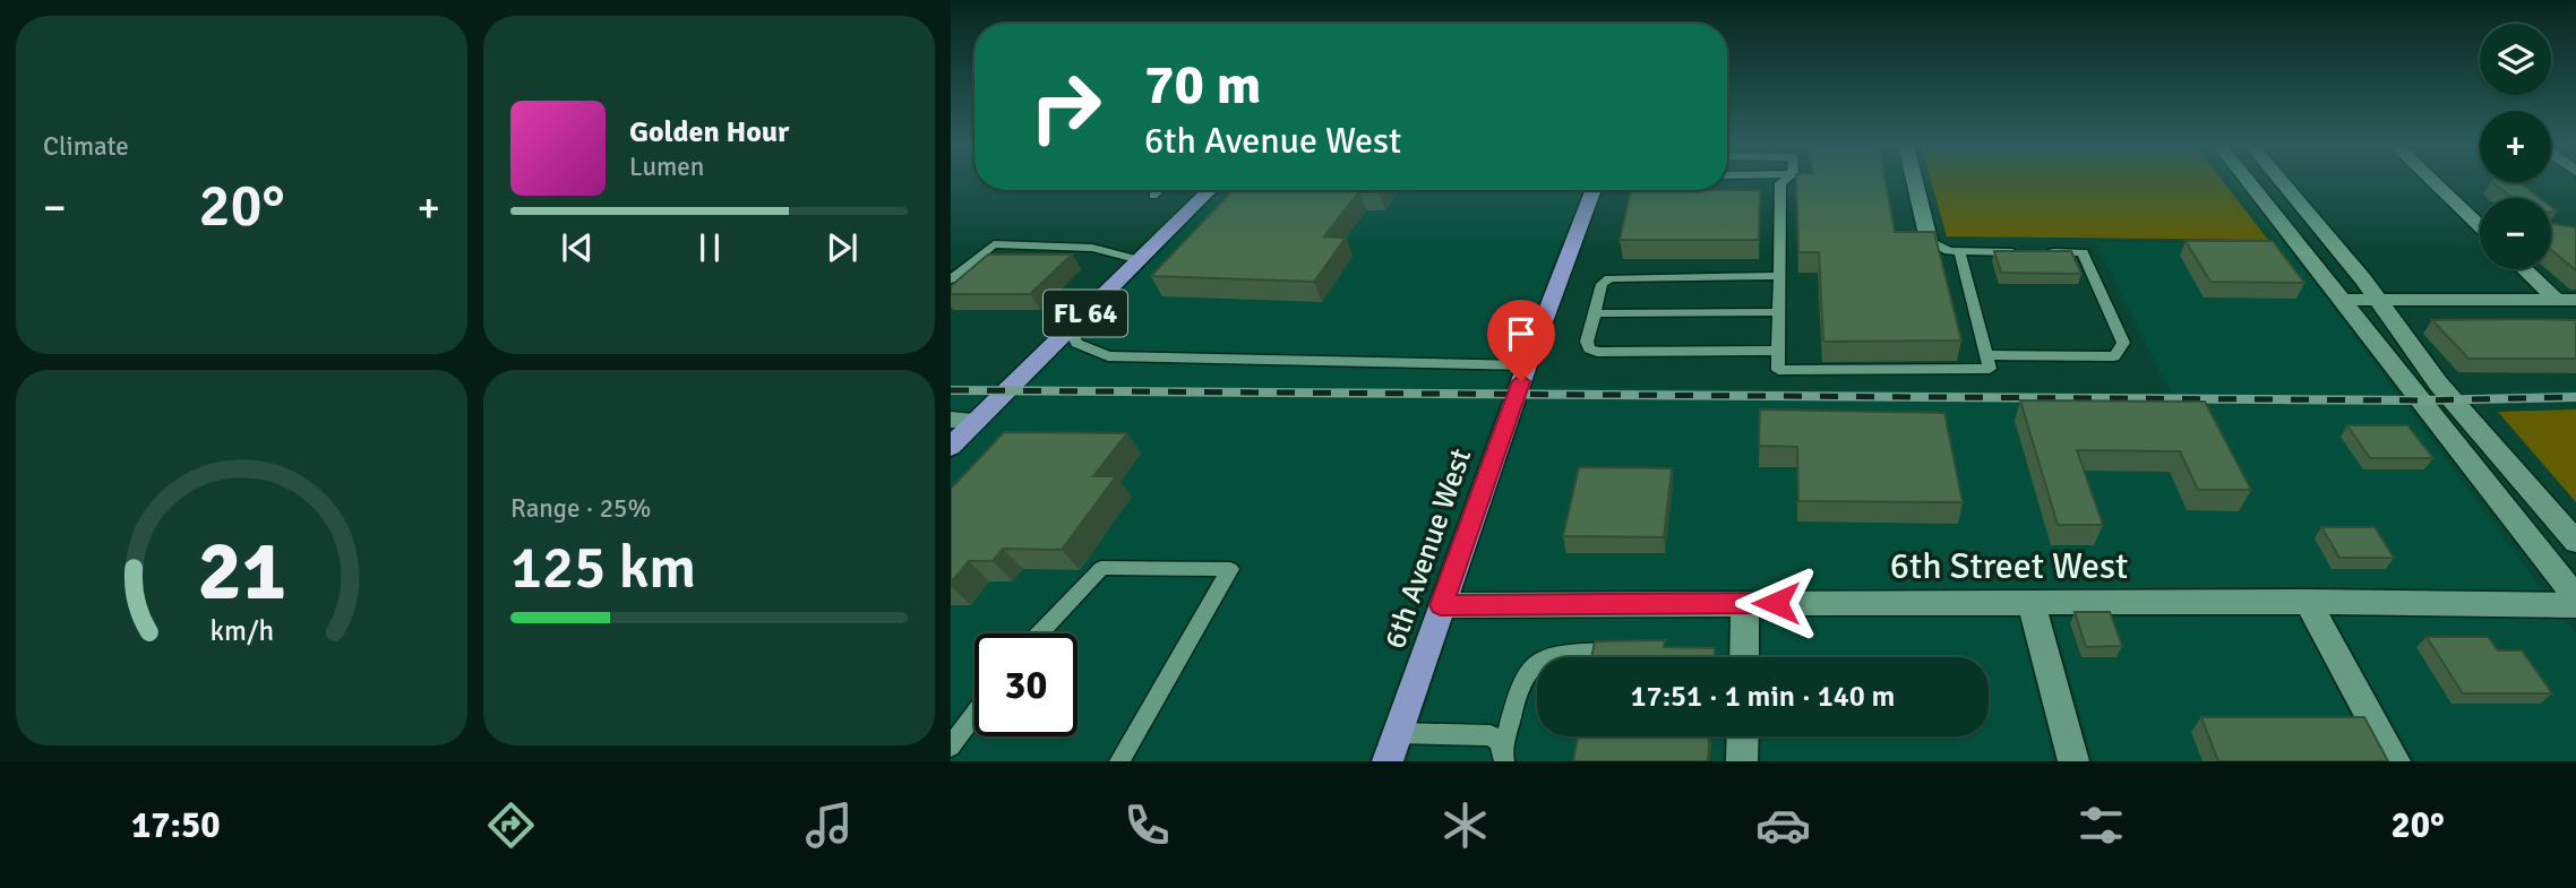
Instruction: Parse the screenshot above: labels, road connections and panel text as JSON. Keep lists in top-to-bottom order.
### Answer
{
  "streets": {
    "main road": ["FL 64", "6th Avenue West"],
    "street": ["6th Street West"]
  },
  "crossings": [
    ["6th Avenue West", "6th Street West"]
  ],
  "page": {
    "tile": [
      "Climate",
      ["Range · 25%", "125 km"]
    ],
    "map_buttons": ["+", "−"],
    "turn": ["70 m", "6th Avenue West"],
    "song": ["Golden Hour", "Lumen"],
    "heat": ["−", "20°", "+"],
    "limit": "30",
    "trip": "17:51 · 1 min · 140 m",
    "tabs": ["17:50", "20°"],
    "gauge": ["21", "km/h"]
  }
}
